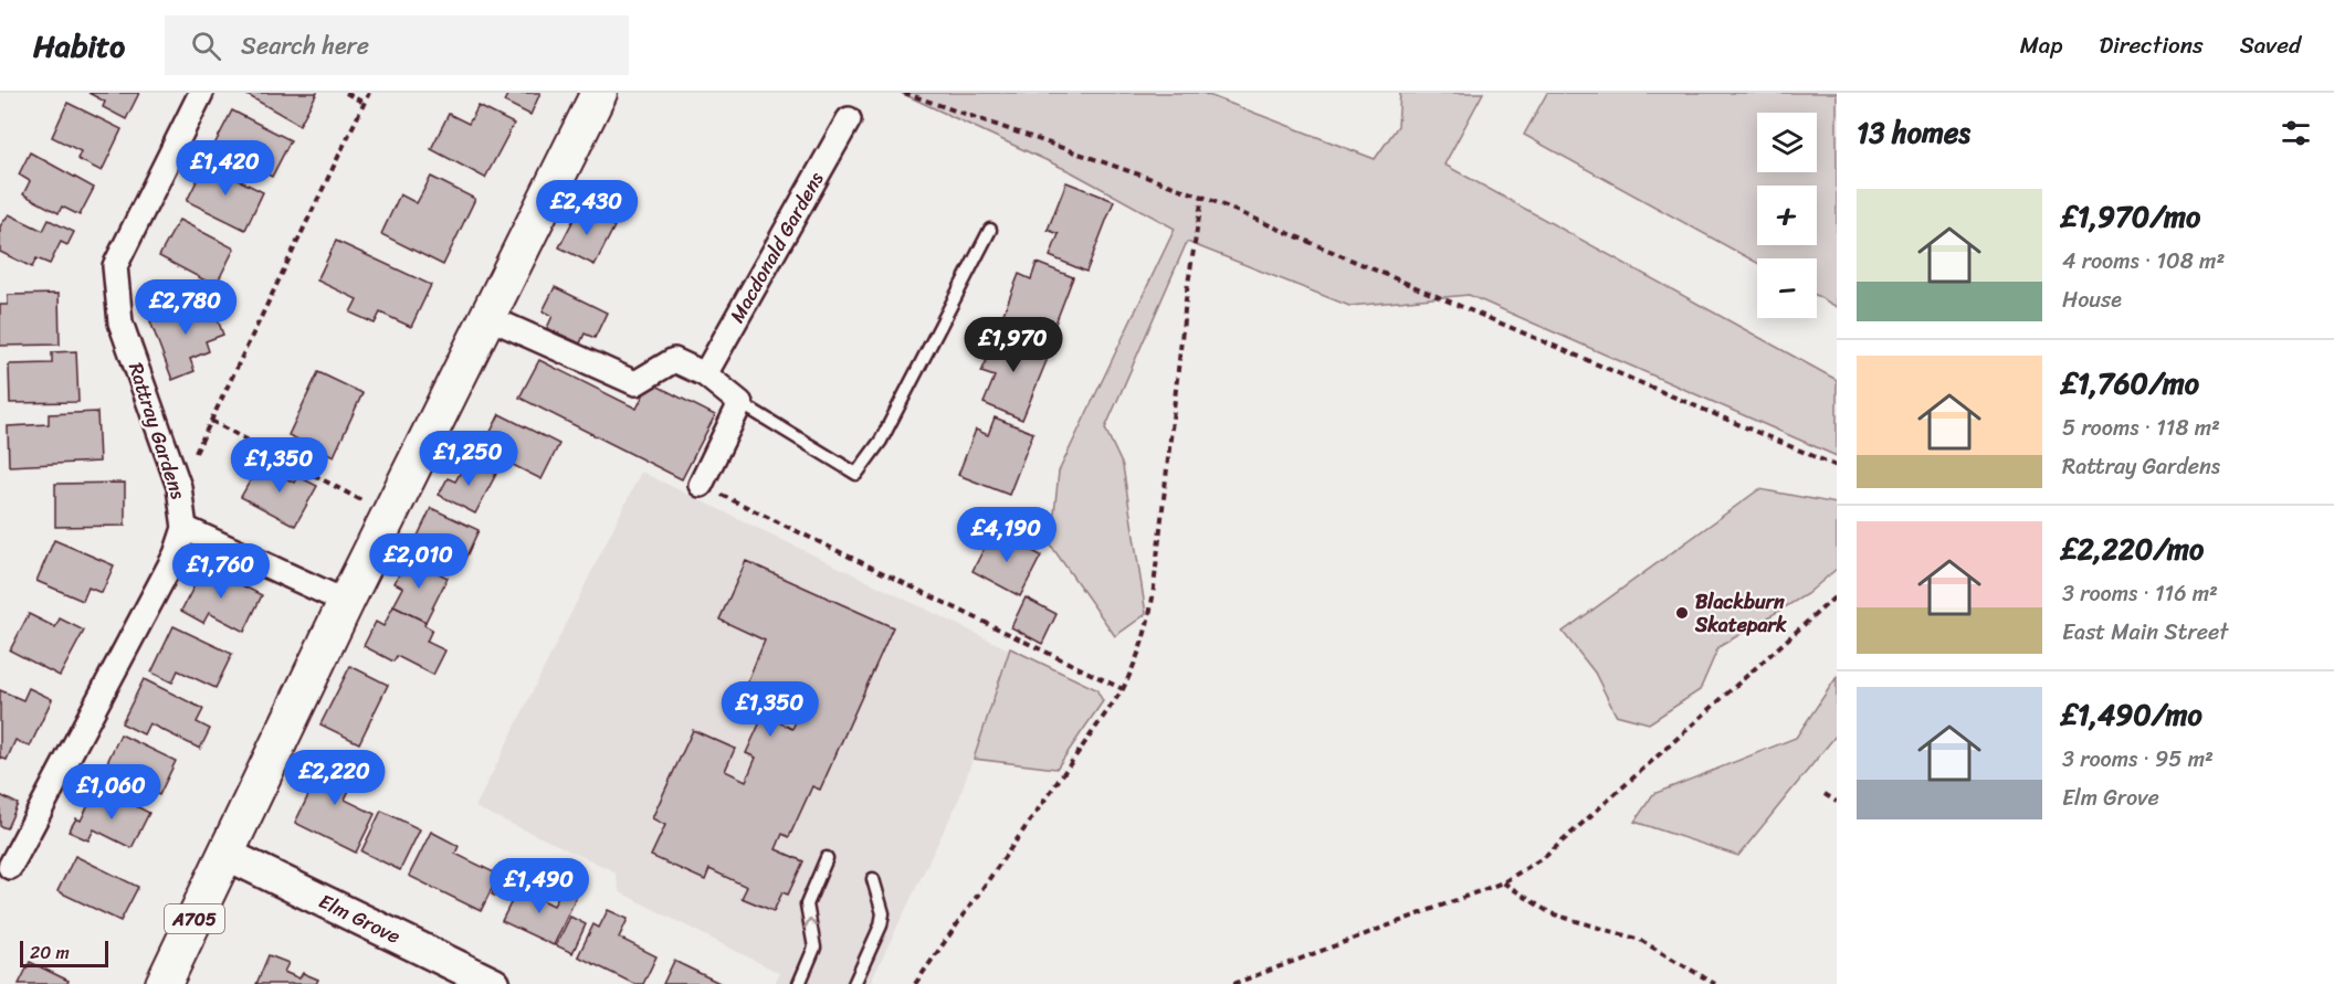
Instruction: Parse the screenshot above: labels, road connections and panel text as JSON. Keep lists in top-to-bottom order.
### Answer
{
  "streets": {
    "main road": ["A705"],
    "street": ["Macdonald Gardens", "Rattray Gardens", "Elm Grove"]
  },
  "crossings": [
    ["A705", "Elm Grove"]
  ],
  "places": ["Blackburn Skatepark"],
  "scale_bar": "20 m",
  "page": {
    "header": "Habito",
    "search": "Search here",
    "nav": ["Map", "Directions", "Saved"],
    "heading": "13 homes",
    "map_buttons": ["+", "−"],
    "price": [
      "£1,420",
      "£2,430",
      "£2,780",
      "£1,970",
      "£1,250",
      "£1,350",
      "£4,190",
      "£2,010",
      "£1,760",
      "£1,350",
      "£2,220",
      "£1,060",
      "£1,490"
    ],
    "list": [
      {
        "name": "£1,970/mo",
        "note": "4 rooms · 108 m² · House"
      },
      {
        "name": "£1,760/mo",
        "note": "5 rooms · 118 m² · Rattray Gardens"
      },
      {
        "name": "£2,220/mo",
        "note": "3 rooms · 116 m² · East Main Street"
      },
      {
        "name": "£1,490/mo",
        "note": "3 rooms · 95 m² · Elm Grove"
      }
    ],
    "scale": "20 m"
  }
}
